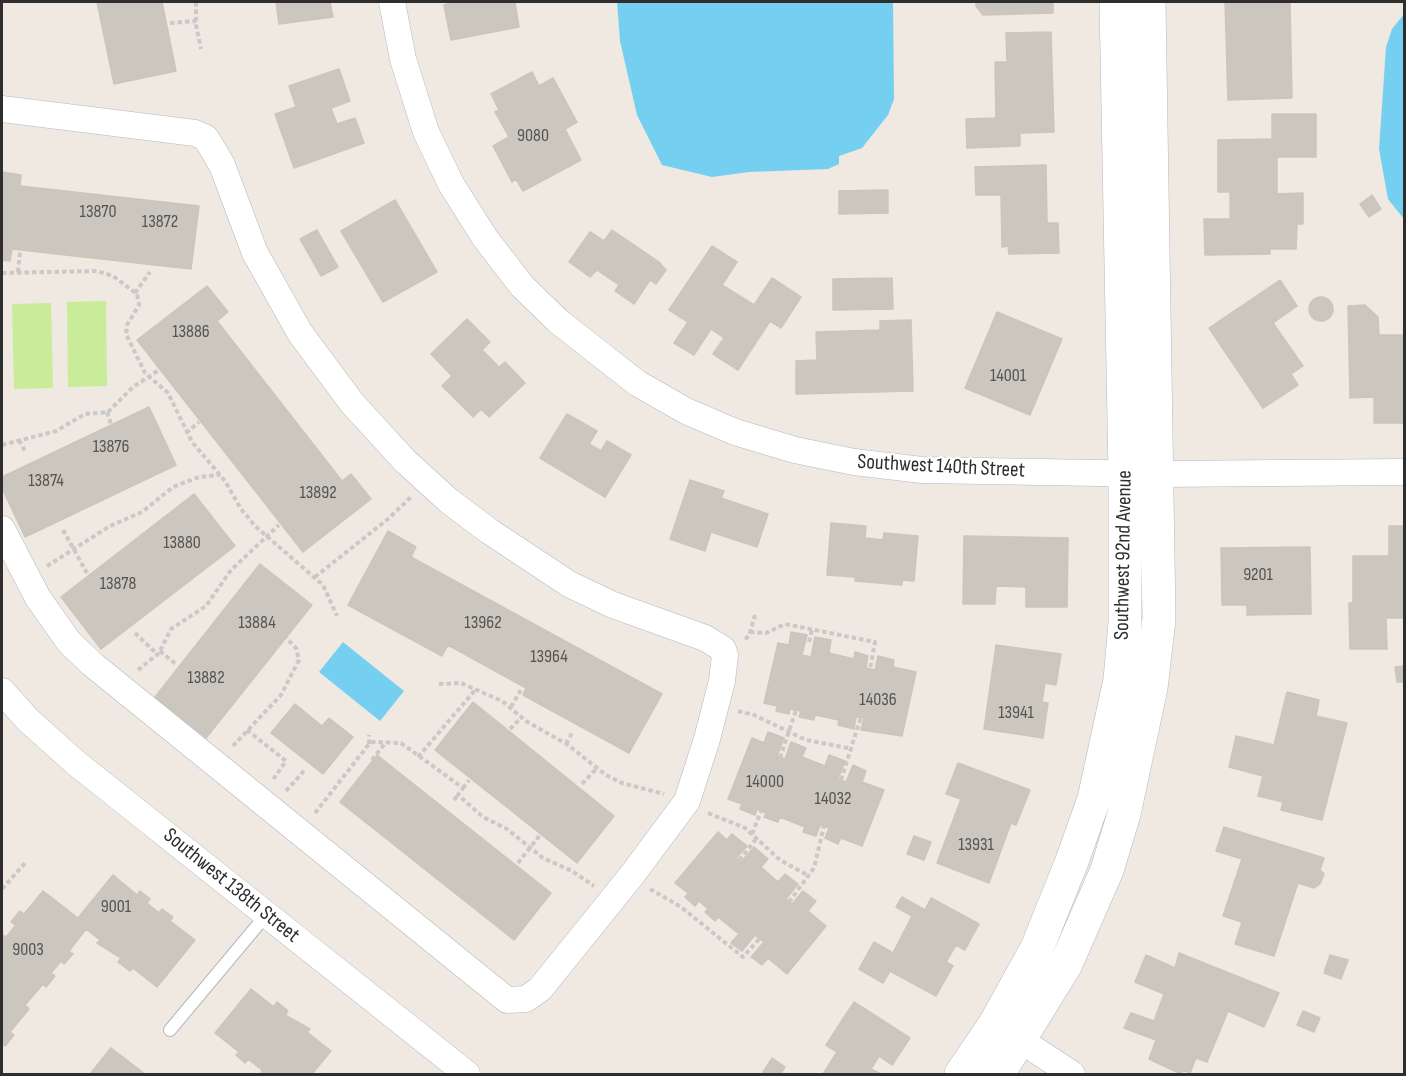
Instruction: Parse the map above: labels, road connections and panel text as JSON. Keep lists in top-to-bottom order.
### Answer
{
  "streets": {
    "street": ["Southwest 140th Street", "Southwest 92nd Avenue", "Southwest 138th Street"]
  },
  "crossings": [
    ["Southwest 140th Street", "Southwest 92nd Avenue"]
  ],
  "house_numbers": [
    "9080",
    "13870",
    "13872",
    "13886",
    "14001",
    "13876",
    "13874",
    "13892",
    "13880",
    "9201",
    "13878",
    "13884",
    "13962",
    "13964",
    "13882",
    "14036",
    "13941",
    "14000",
    "14032",
    "13931",
    "9001",
    "9003"
  ]
}
